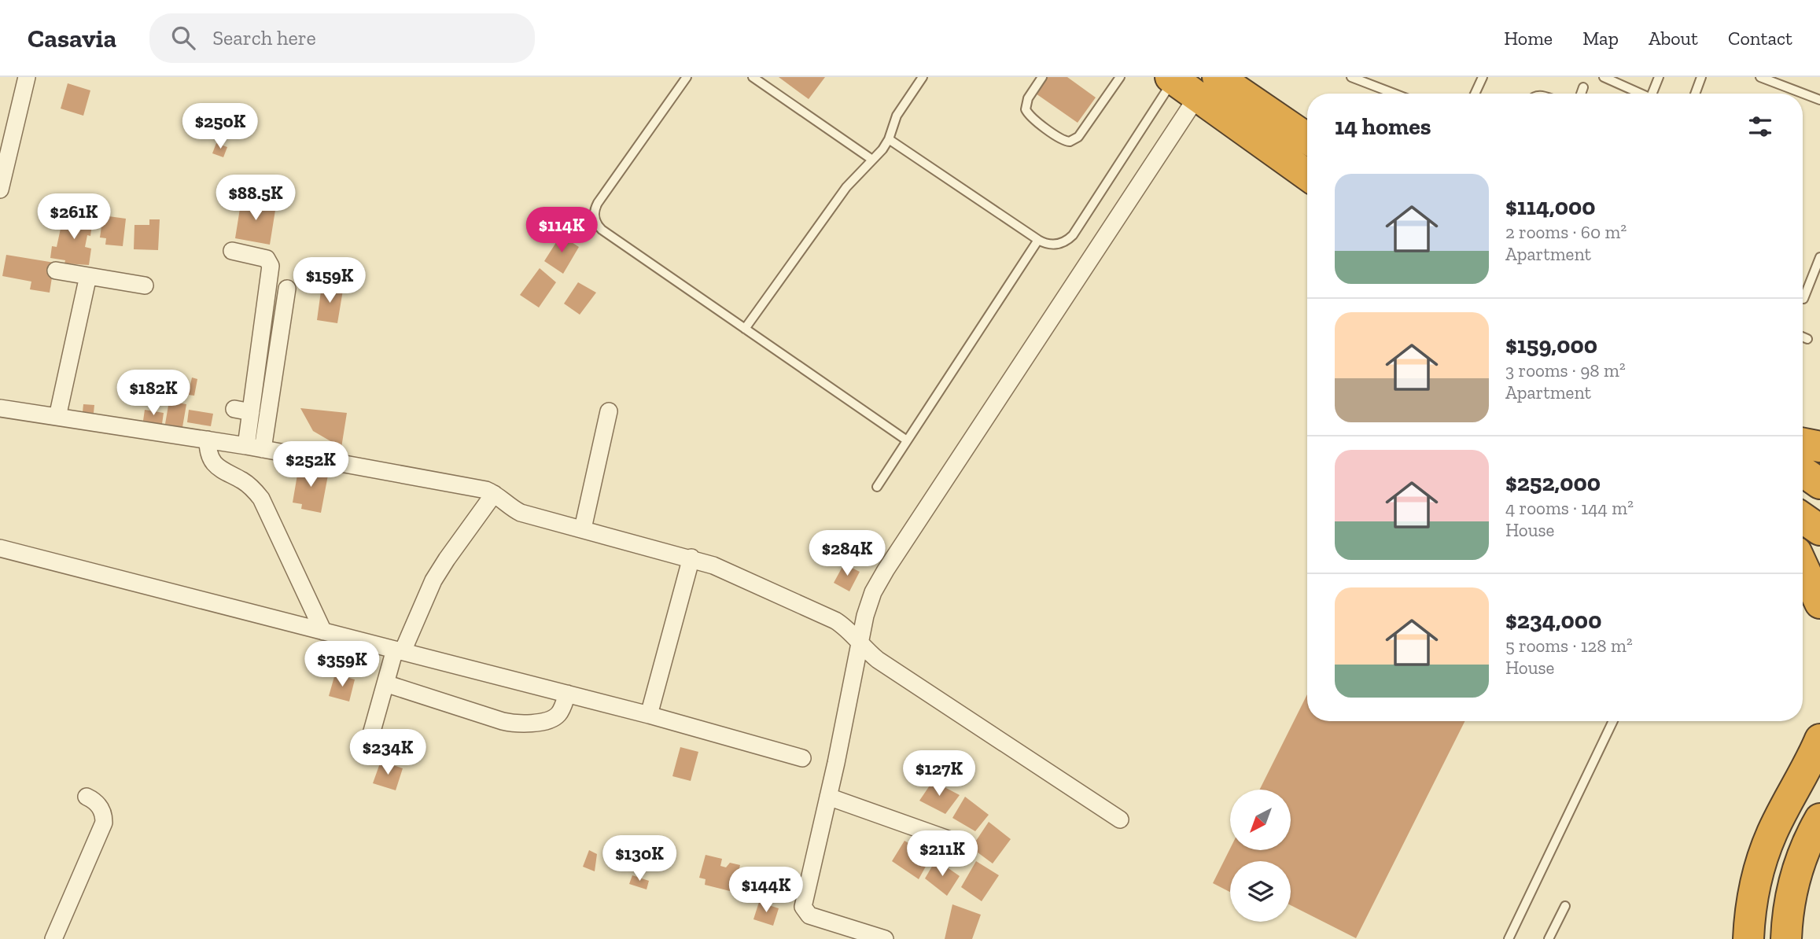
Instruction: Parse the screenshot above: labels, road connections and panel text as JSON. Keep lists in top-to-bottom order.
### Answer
{
  "north": "bottom left",
  "page": {
    "header": "Casavia",
    "search": "Search here",
    "nav": [
      "Home",
      "Map",
      "About",
      "Contact"
    ],
    "heading": "14 homes",
    "price": [
      "$250K",
      "$88.5K",
      "$261K",
      "$114K",
      "$159K",
      "$182K",
      "$252K",
      "$284K",
      "$359K",
      "$234K",
      "$127K",
      "$211K",
      "$130K",
      "$144K"
    ],
    "list": [
      {
        "name": "$114,000",
        "note": "2 rooms · 60 m² · Apartment"
      },
      {
        "name": "$159,000",
        "note": "3 rooms · 98 m² · Apartment"
      },
      {
        "name": "$252,000",
        "note": "4 rooms · 144 m² · House"
      },
      {
        "name": "$234,000",
        "note": "5 rooms · 128 m² · House"
      }
    ]
  }
}
